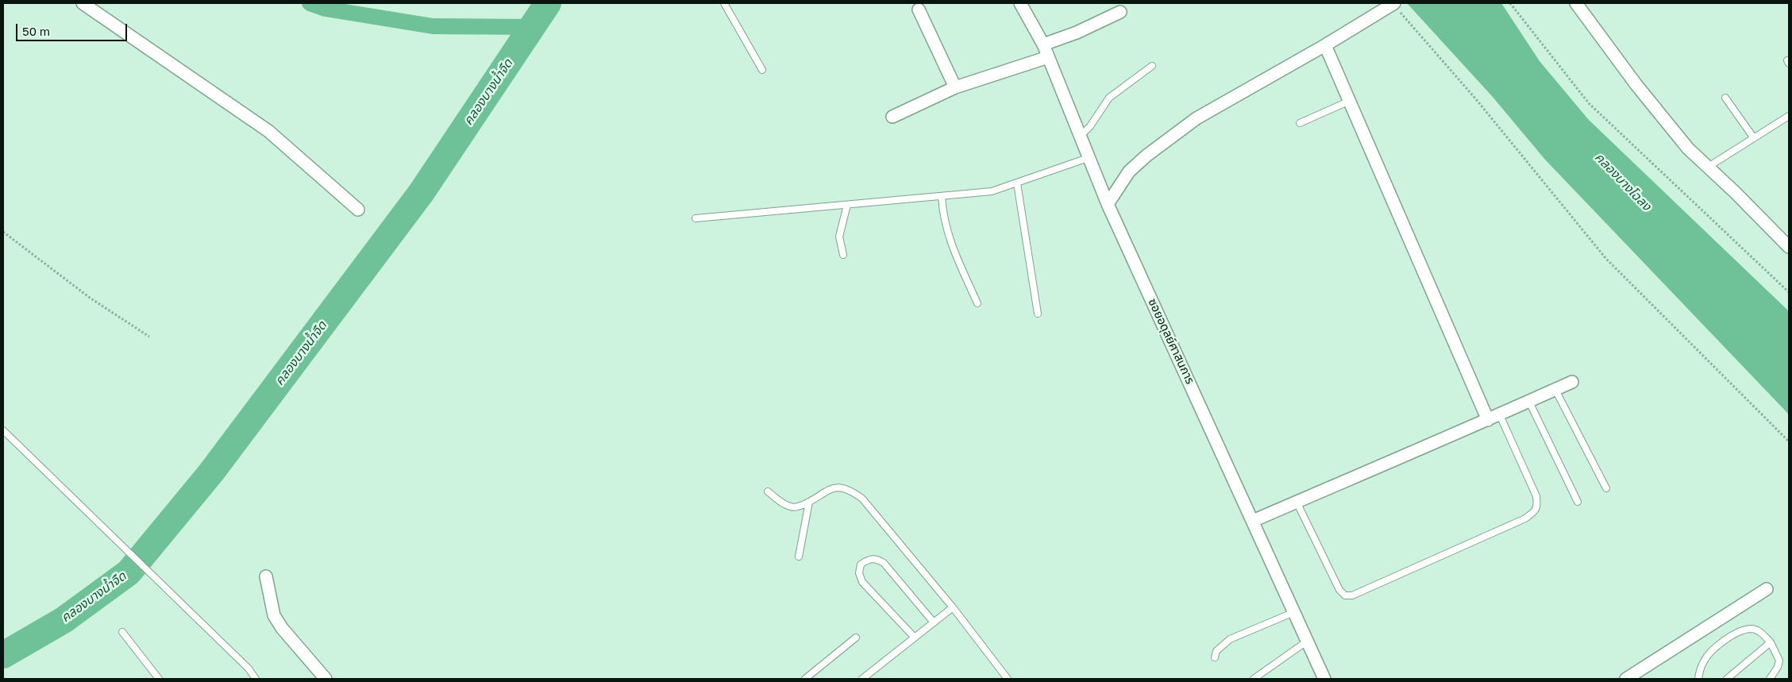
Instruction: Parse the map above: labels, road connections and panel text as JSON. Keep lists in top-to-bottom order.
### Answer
{
  "streets": {
    "street": ["ซอยอดุลย์ศาสนการ"]
  },
  "water": ["คลองบางน้ำจืด", "คลองบางโฉลง"],
  "scale_bar": "50 m"
}
